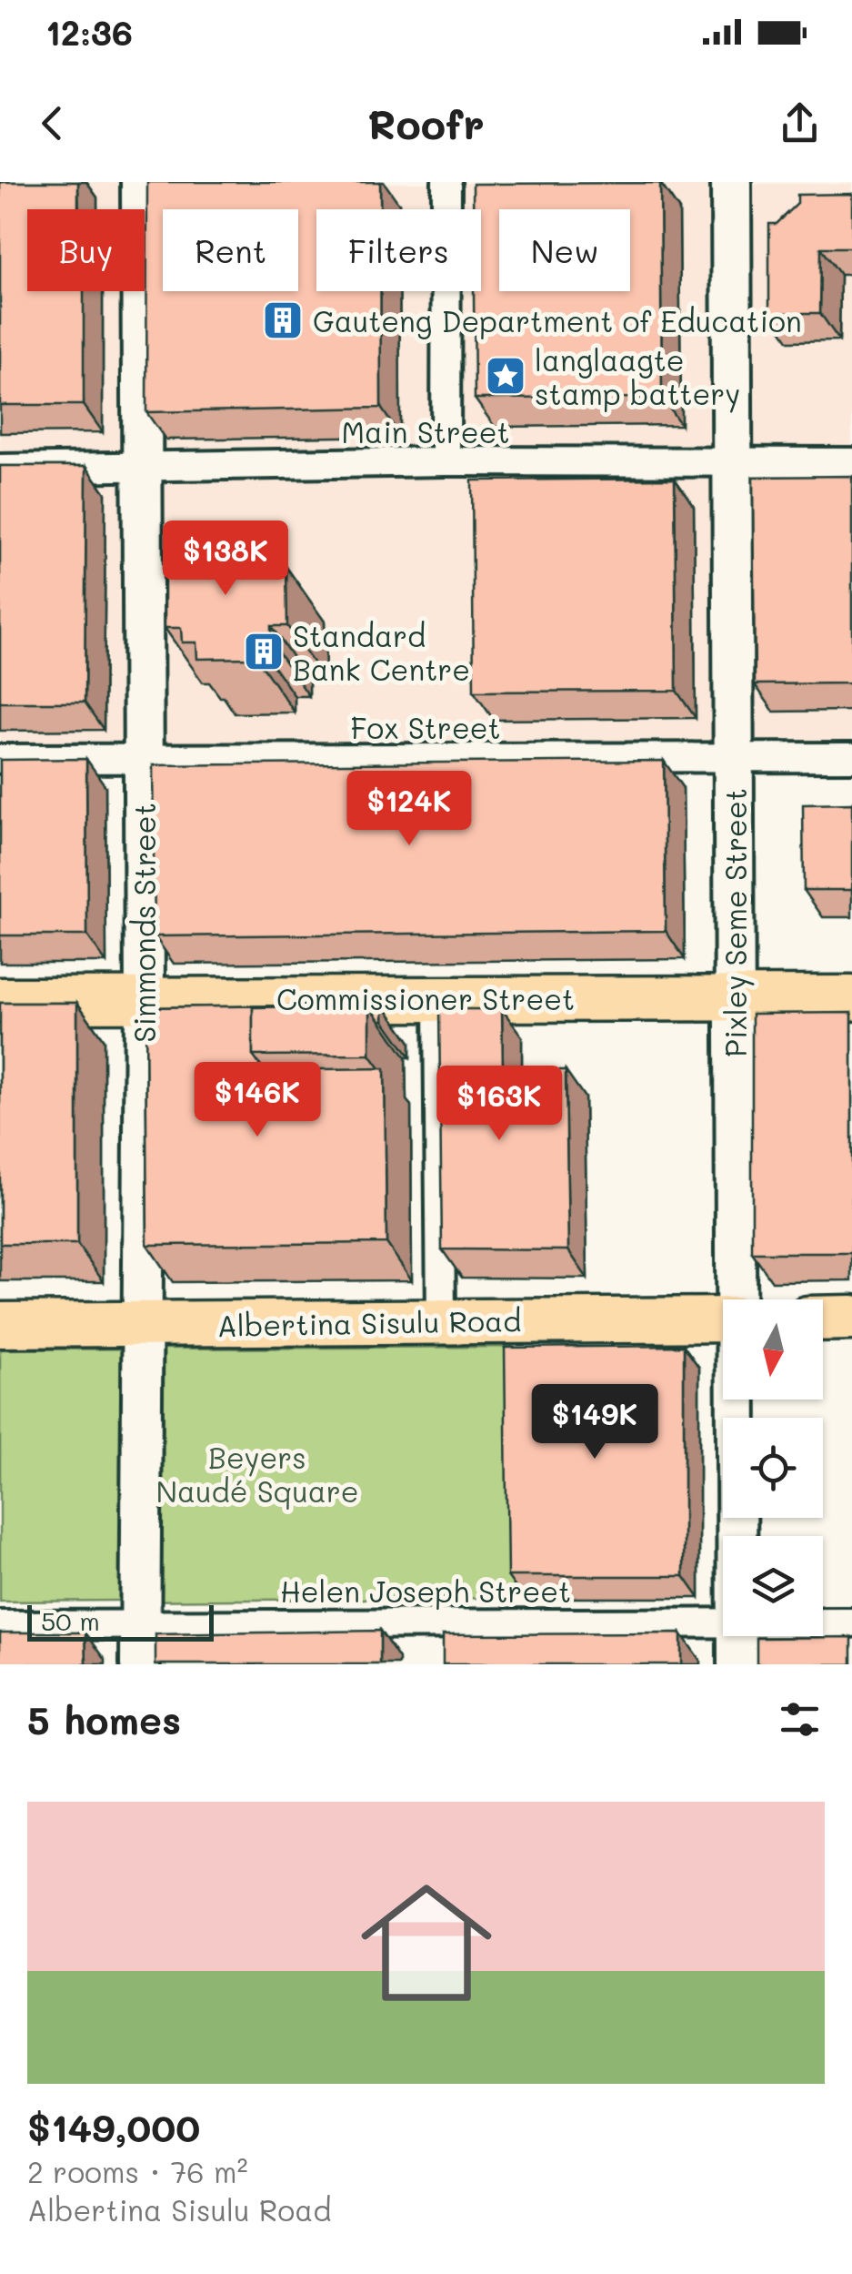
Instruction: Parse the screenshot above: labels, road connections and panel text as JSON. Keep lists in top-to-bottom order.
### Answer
{
  "streets": {
    "main road": [
      "Simmonds Street",
      "Pixley Seme Street",
      "Commissioner Street",
      "Albertina Sisulu Road"
    ],
    "street": ["Main Street", "Fox Street", "Helen Joseph Street"]
  },
  "crossings": [
    ["Main Street", "Simmonds Street"],
    ["Main Street", "Pixley Seme Street"],
    ["Fox Street", "Simmonds Street"],
    ["Fox Street", "Pixley Seme Street"],
    ["Simmonds Street", "Commissioner Street"],
    ["Simmonds Street", "Albertina Sisulu Road"],
    ["Simmonds Street", "Helen Joseph Street"],
    ["Pixley Seme Street", "Commissioner Street"]
  ],
  "parks": ["Beyers Naudé Square"],
  "places": {
    "building": ["Gauteng Department of Education", "Standard Bank Centre"],
    "place": ["langlaagte stamp battery"]
  },
  "scale_bar": "50 m",
  "north": "bottom",
  "page": {
    "status": "12:36",
    "header": "Roofr",
    "chip": [
      "Buy",
      "Rent",
      "Filters",
      "New"
    ],
    "price": [
      "$138K",
      "$124K",
      "$146K",
      "$163K",
      "$149K"
    ],
    "scale": "50 m",
    "heading": "5 homes",
    "list": [
      {
        "name": "$149,000",
        "note": "2 rooms · 76 m² · Albertina Sisulu Road"
      }
    ]
  }
}
